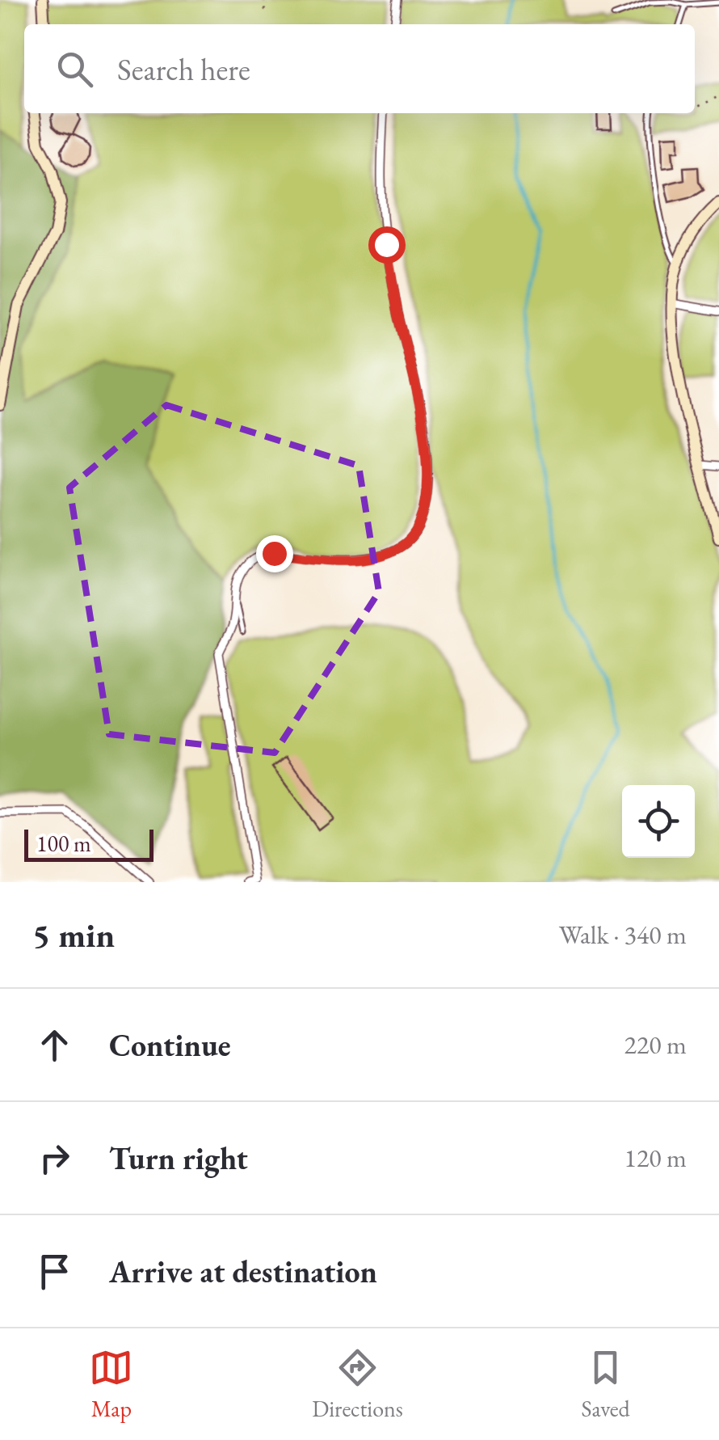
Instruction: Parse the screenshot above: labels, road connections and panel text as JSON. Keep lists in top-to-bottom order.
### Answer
{
  "scale_bar": "100 m",
  "page": {
    "search": "Search here",
    "scale": "100 m",
    "heading": ["5 min", "Walk · 340 m"],
    "list": [
      ["Continue", "220 m"],
      ["Turn right", "120 m"],
      "Arrive at destination"
    ],
    "nav": ["Map", "Directions", "Saved"]
  }
}
